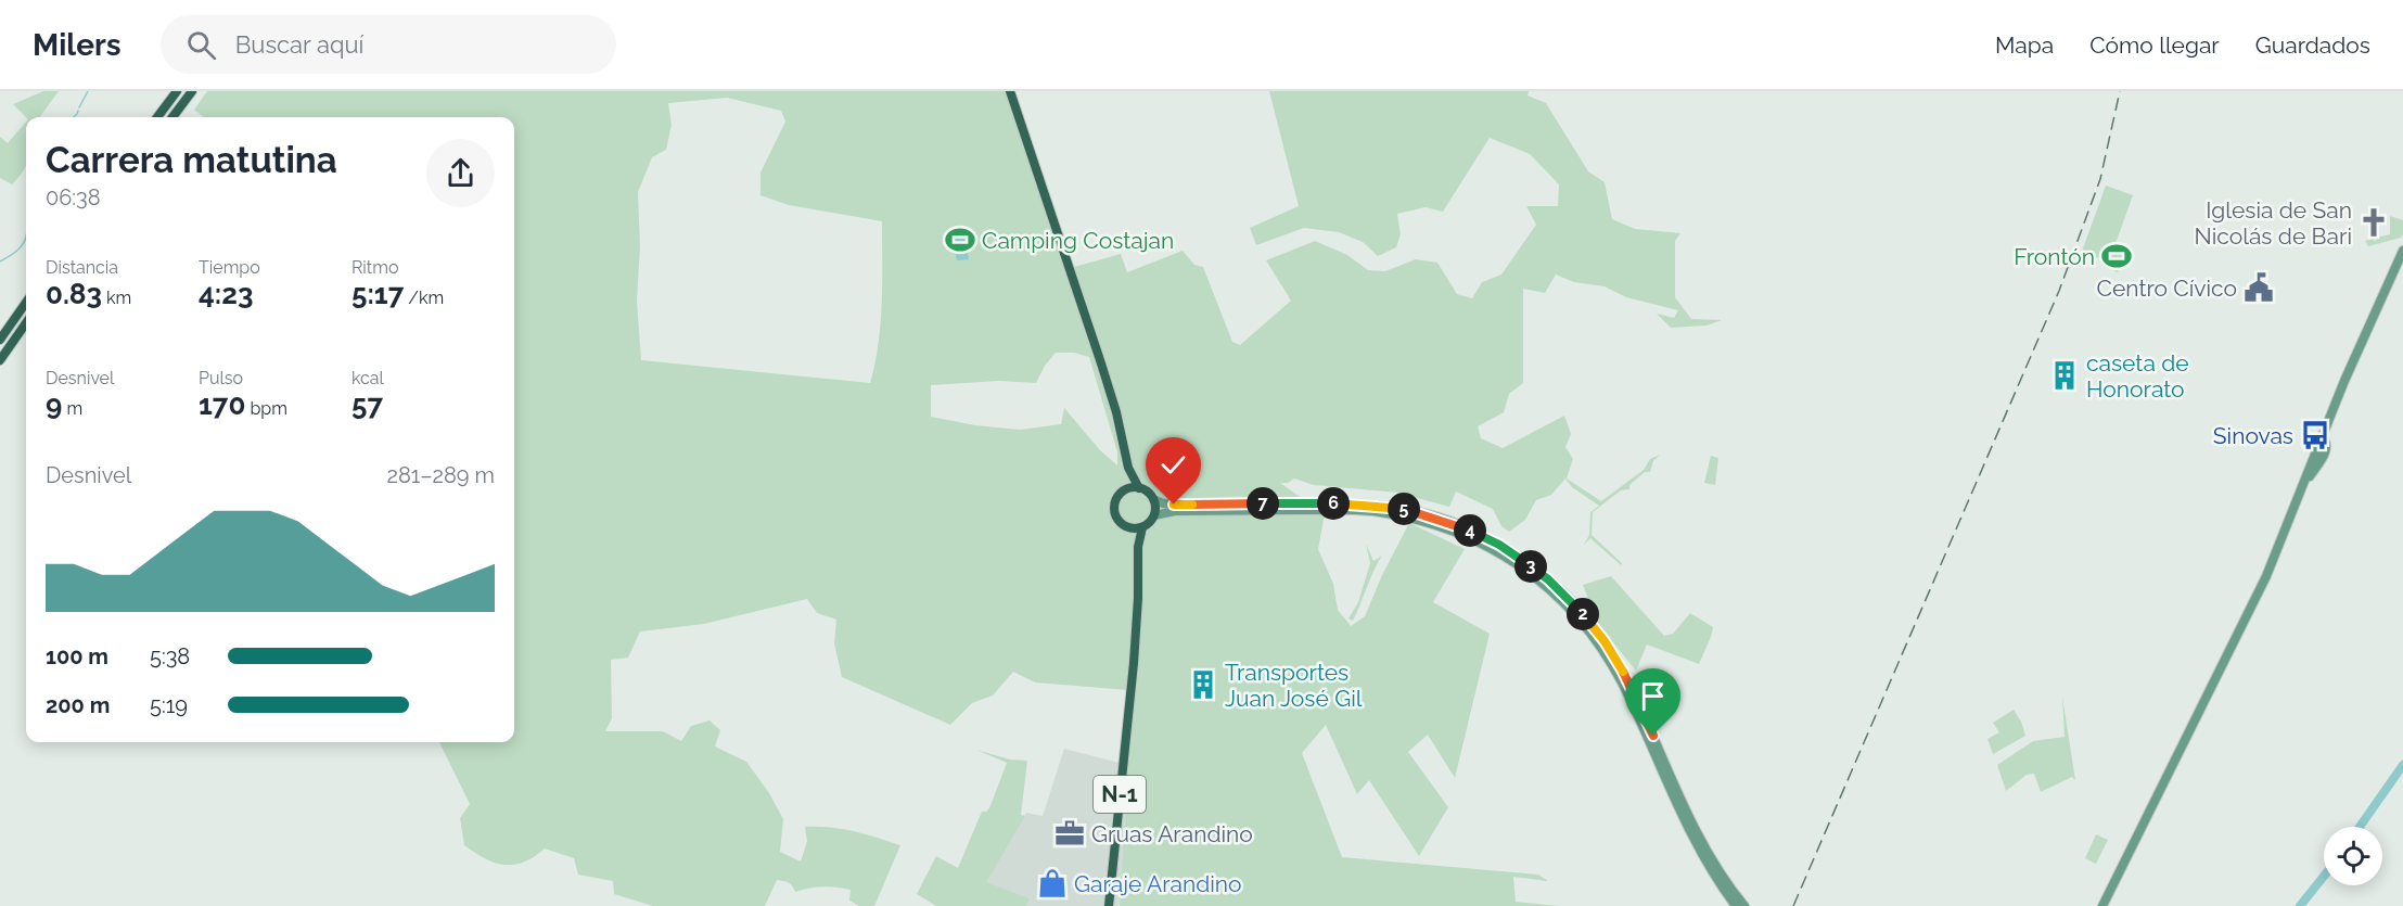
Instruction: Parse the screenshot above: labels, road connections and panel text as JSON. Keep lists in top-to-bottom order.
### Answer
{
  "streets": {
    "highway": ["N-1"]
  },
  "places": {
    "church": ["Iglesia de San Nicolás de Bari"],
    "sports": ["Camping Costajan", "Frontón"],
    "public building": ["Centro Cívico"],
    "building": ["caseta de Honorato", "Transportes Juan José Gil"],
    "bus stop": ["Sinovas"],
    "office": ["Gruas Arandino"],
    "shop": ["Garaje Arandino"]
  },
  "page": {
    "header": "Milers",
    "search": "Buscar aquí",
    "nav": ["Mapa", "Cómo llegar", "Guardados"],
    "heading": ["Carrera matutina", "06:38"],
    "stats": [
      ["Distancia", "0.83 km"],
      ["Tiempo", "4:23"],
      ["Ritmo", "5:17 /km"],
      ["Desnivel", "9 m"],
      ["Pulso", "170 bpm"],
      ["kcal", "57"]
    ],
    "chart": ["Desnivel", "281–289 m"],
    "pins": [
      "6",
      "7",
      "5",
      "4",
      "3",
      "2"
    ],
    "list": [
      {
        "name": "100 m",
        "note": "5:38"
      },
      {
        "name": "200 m",
        "note": "5:19"
      }
    ]
  }
}
